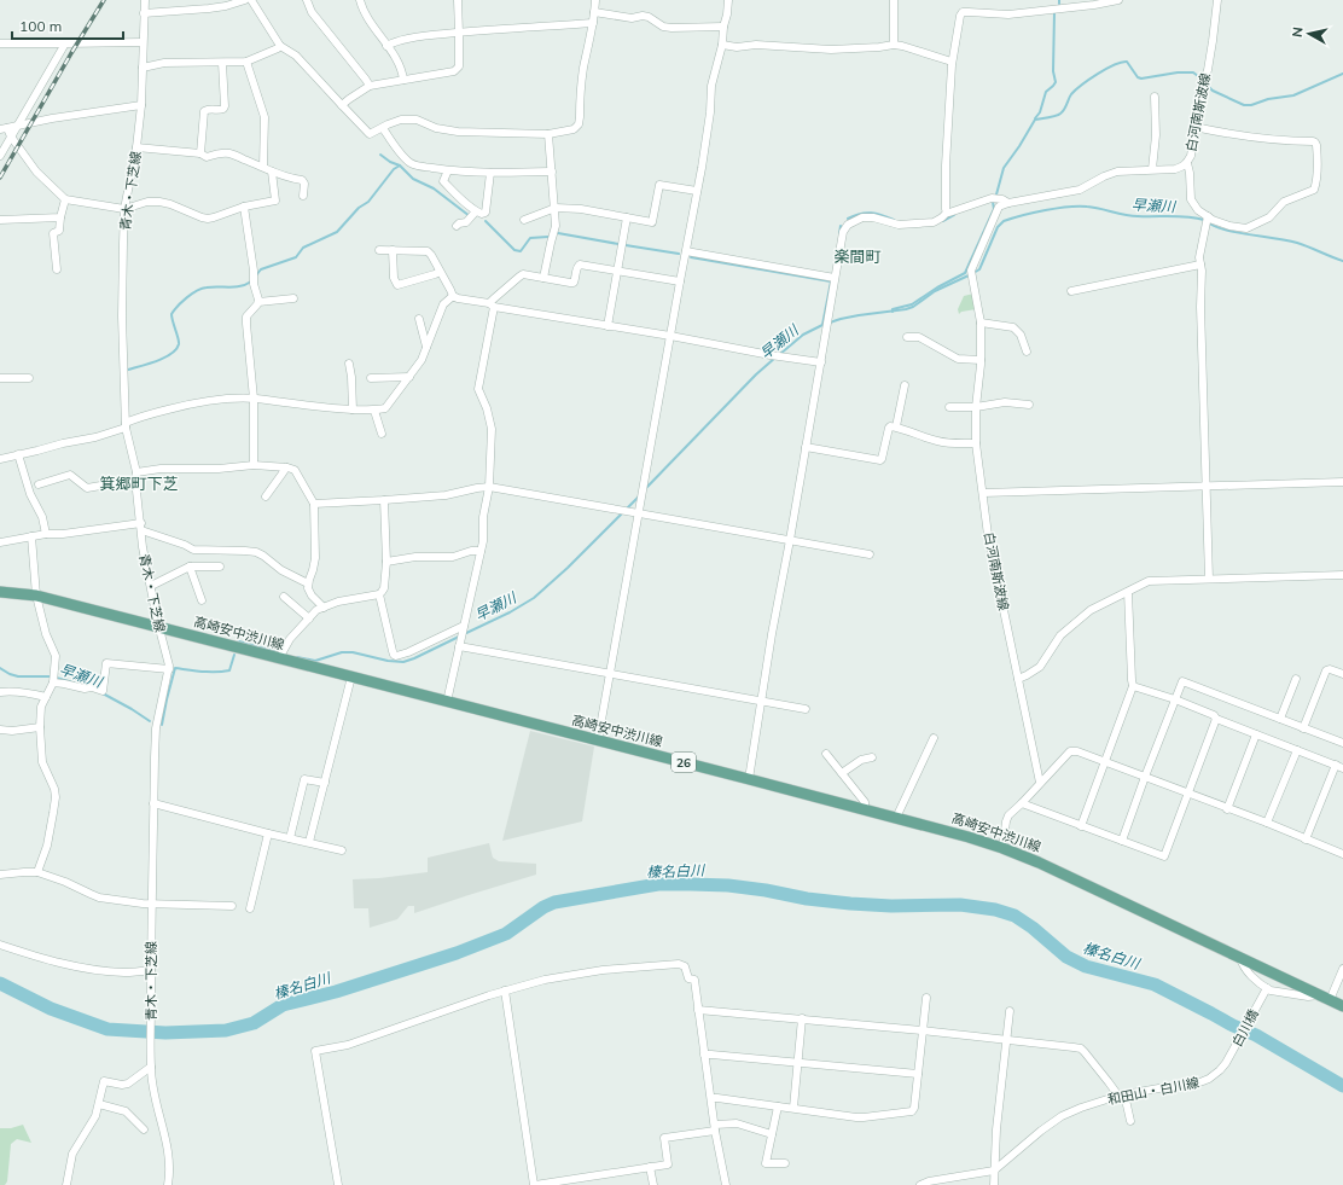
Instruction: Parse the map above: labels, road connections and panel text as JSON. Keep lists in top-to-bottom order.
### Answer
{
  "streets": {
    "main road": ["高崎安中渋川線", "26"],
    "street": [
      "白河南斯波線",
      "青木・下芝線",
      "白川橋",
      "和田山・白川線"
    ]
  },
  "crossings": [
    ["白河南斯波線", "高崎安中渋川線"],
    ["青木・下芝線", "高崎安中渋川線"],
    ["白川橋", "和田山・白川線"]
  ],
  "districts": ["楽間町", "箕郷町下芝"],
  "water": ["早瀬川", "榛名白川"],
  "scale_bar": "100 m",
  "north": "left"
}
